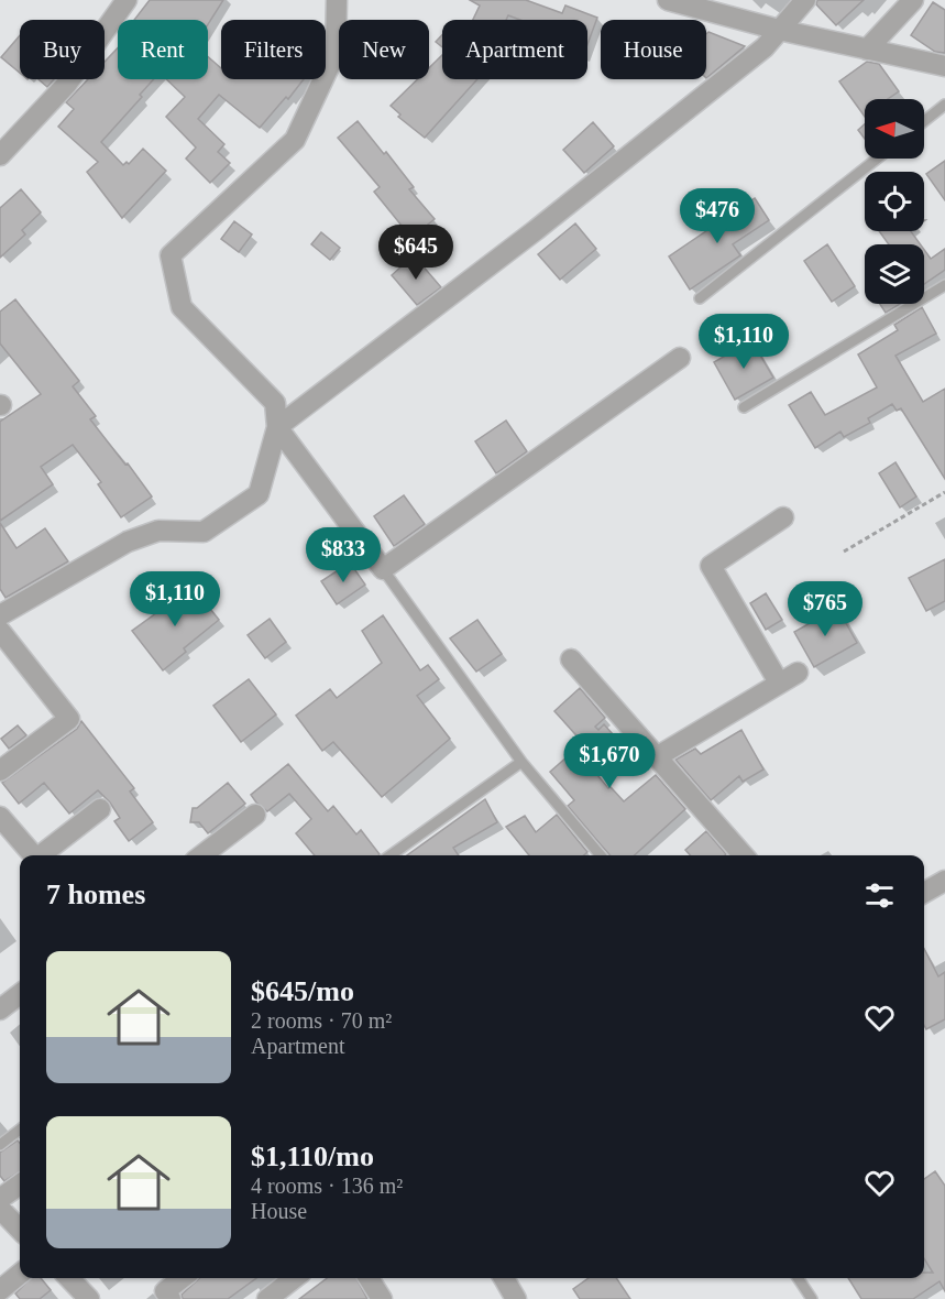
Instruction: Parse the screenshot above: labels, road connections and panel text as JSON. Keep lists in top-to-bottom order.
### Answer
{
  "north": "left",
  "page": {
    "chip": [
      "Buy",
      "Rent",
      "Filters",
      "New",
      "Apartment",
      "House"
    ],
    "price": [
      "$476",
      "$645",
      "$1,110",
      "$833",
      "$1,110",
      "$765",
      "$1,670"
    ],
    "heading": "7 homes",
    "list": [
      {
        "name": "$645/mo",
        "note": "2 rooms · 70 m² · Apartment"
      },
      {
        "name": "$1,110/mo",
        "note": "4 rooms · 136 m² · House"
      }
    ]
  }
}
